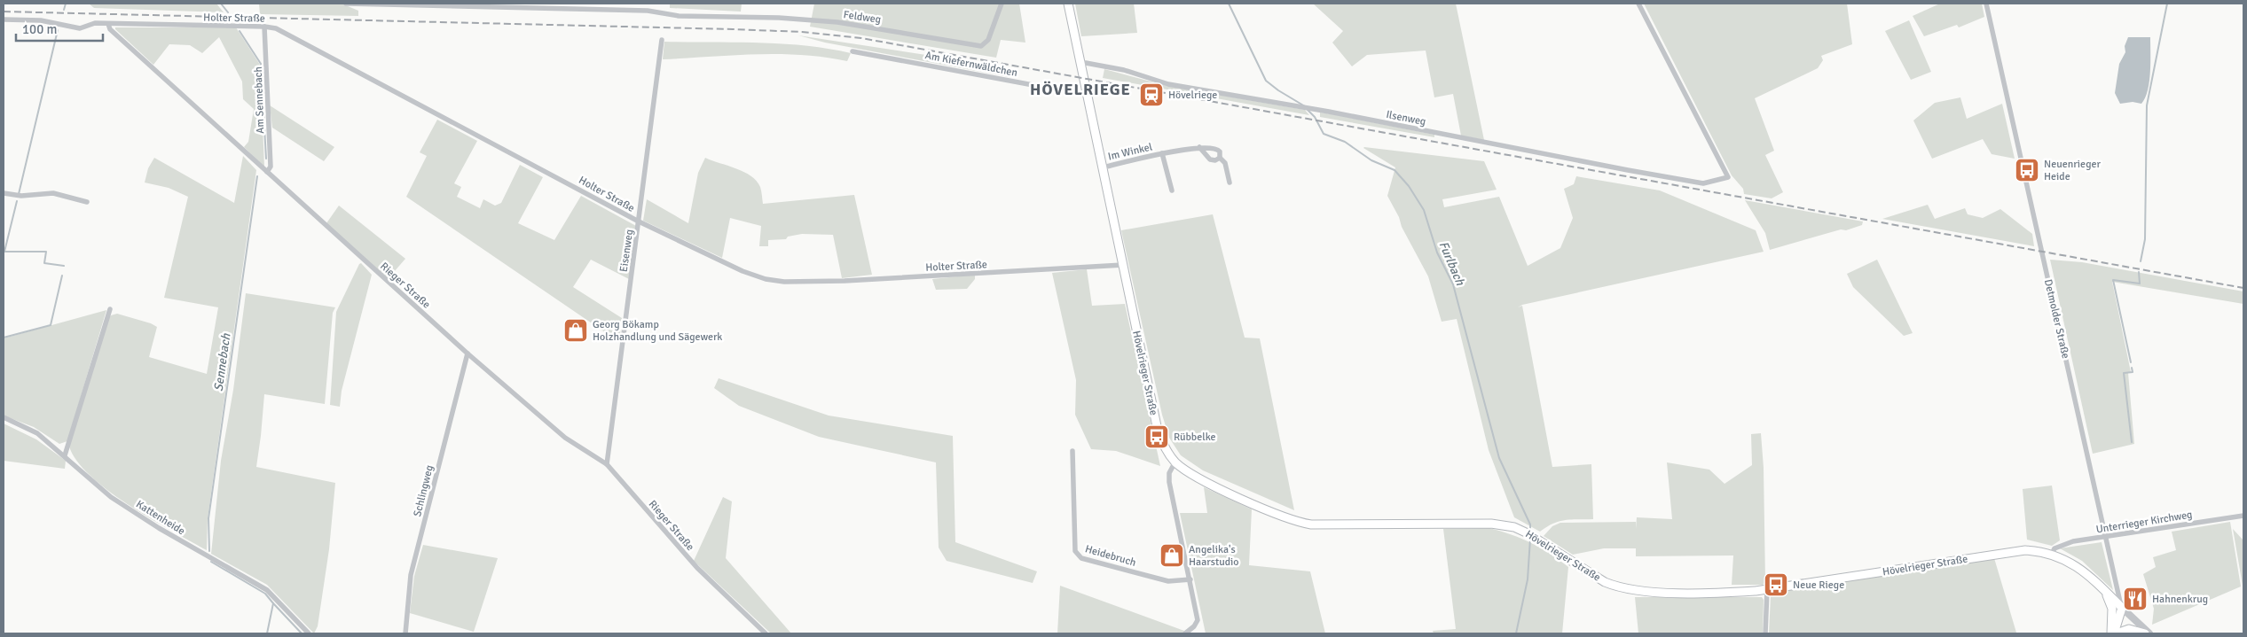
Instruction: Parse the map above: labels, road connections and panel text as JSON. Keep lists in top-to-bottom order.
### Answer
{
  "streets": {
    "main road": ["Hövelrieger Straße"],
    "street": [
      "Feldweg",
      "Holter Straße",
      "Am Kiefernwäldchen",
      "Am Sennebach",
      "Ilsenweg",
      "Im Winkel",
      "Eisenweg",
      "Rieger Straße",
      "Detmolder Straße",
      "Schlingweg",
      "Kattenheide",
      "Unterrieger Kirchweg",
      "Heidebruch"
    ]
  },
  "crossings": [
    ["Holter Straße", "Am Sennebach"],
    ["Holter Straße", "Eisenweg"],
    ["Holter Straße", "Rieger Straße"],
    ["Holter Straße", "Hövelrieger Straße"],
    ["Am Kiefernwäldchen", "Hövelrieger Straße"],
    ["Am Sennebach", "Rieger Straße"],
    ["Ilsenweg", "Hövelrieger Straße"],
    ["Im Winkel", "Hövelrieger Straße"],
    ["Eisenweg", "Rieger Straße"],
    ["Rieger Straße", "Schlingweg"],
    ["Detmolder Straße", "Hövelrieger Straße"],
    ["Detmolder Straße", "Unterrieger Kirchweg"],
    ["Hövelrieger Straße", "Unterrieger Kirchweg"]
  ],
  "districts": ["HÖVELRIEGE"],
  "water": ["Furlbach", "Sennebach"],
  "places": {
    "station": ["Hövelriege"],
    "bus stop": ["Neuenrieger Heide", "Rübbelke", "Neue Riege"],
    "shop": ["Georg Bökamp Holzhandlung und Sägewerk", "Angelika's Haarstudio"],
    "restaurant": ["Hahnenkrug"]
  },
  "scale_bar": "100 m"
}
